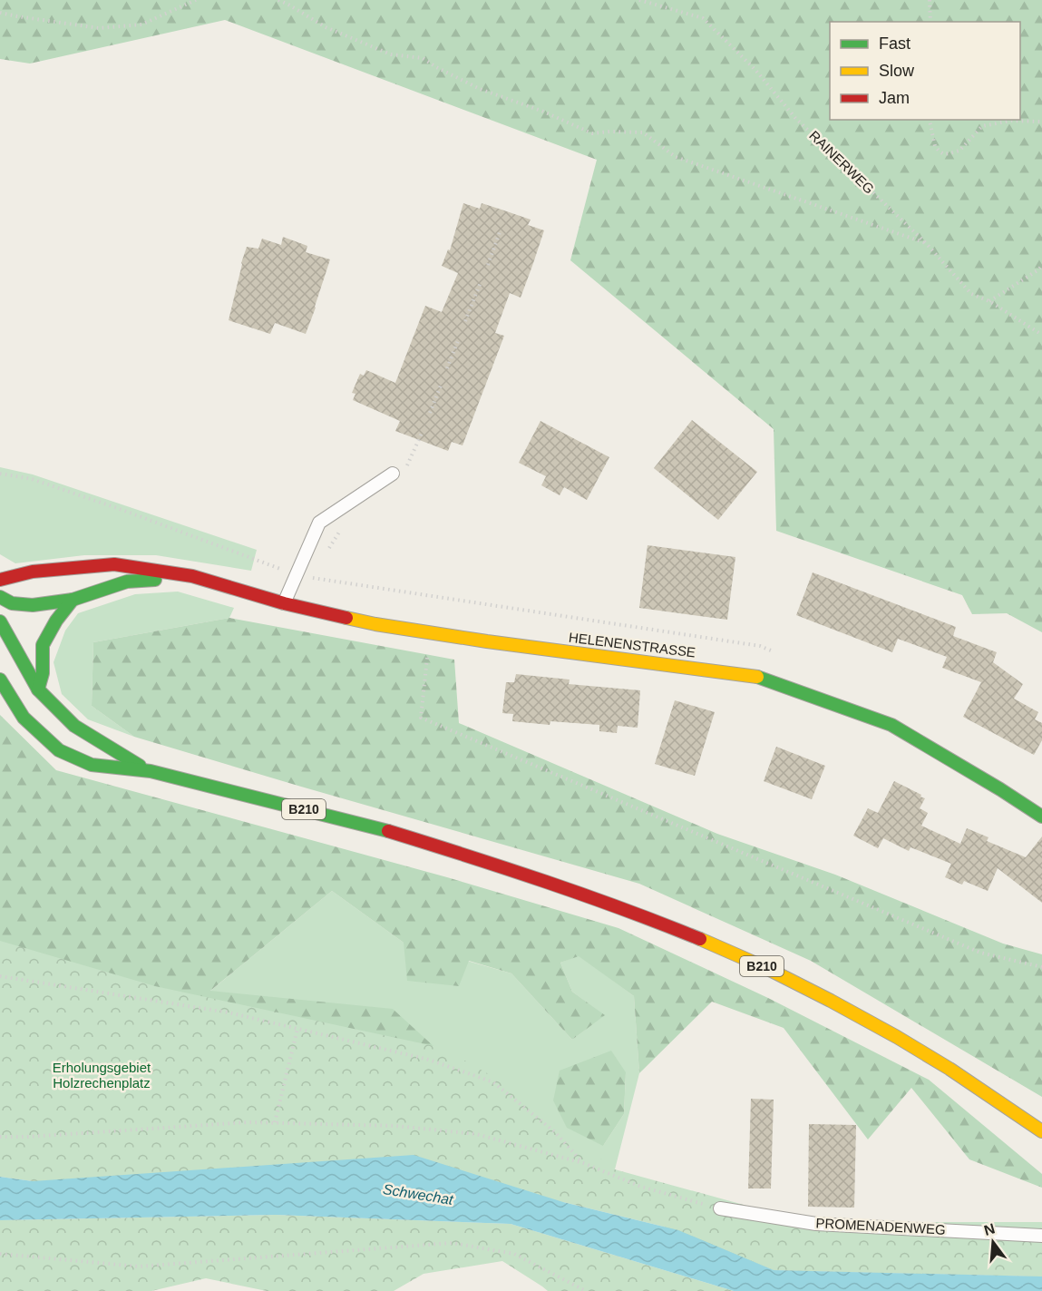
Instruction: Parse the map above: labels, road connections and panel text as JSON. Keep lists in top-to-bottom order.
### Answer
{
  "streets": {
    "street": ["HELENENSTRASSE", "B210"],
    "lane": ["PROMENADENWEG"],
    "path": ["RAINERWEG"]
  },
  "water": ["Schwechat"],
  "parks": ["Erholungsgebiet Holzrechenplatz"],
  "legend": ["Fast", "Slow", "Jam"],
  "north": "top"
}
